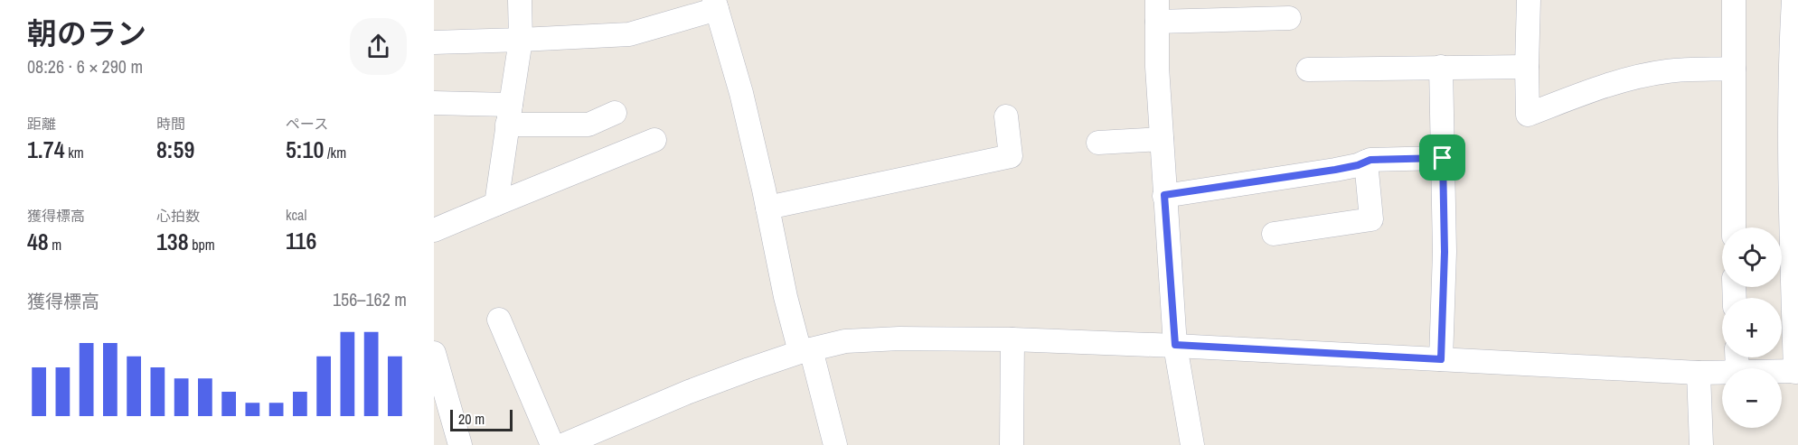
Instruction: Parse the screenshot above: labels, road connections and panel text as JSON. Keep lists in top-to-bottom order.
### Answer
{
  "scale_bar": "20 m",
  "page": {
    "heading": ["朝のラン", "08:26 · 6 × 290 m"],
    "stats": [
      ["距離", "1.74 km"],
      ["時間", "8:59"],
      ["ペース", "5:10 /km"],
      ["獲得標高", "48 m"],
      ["心拍数", "138 bpm"],
      ["kcal", "116"]
    ],
    "map_buttons": ["+", "−"],
    "chart": ["獲得標高", "156–162 m"],
    "scale": "20 m"
  }
}
